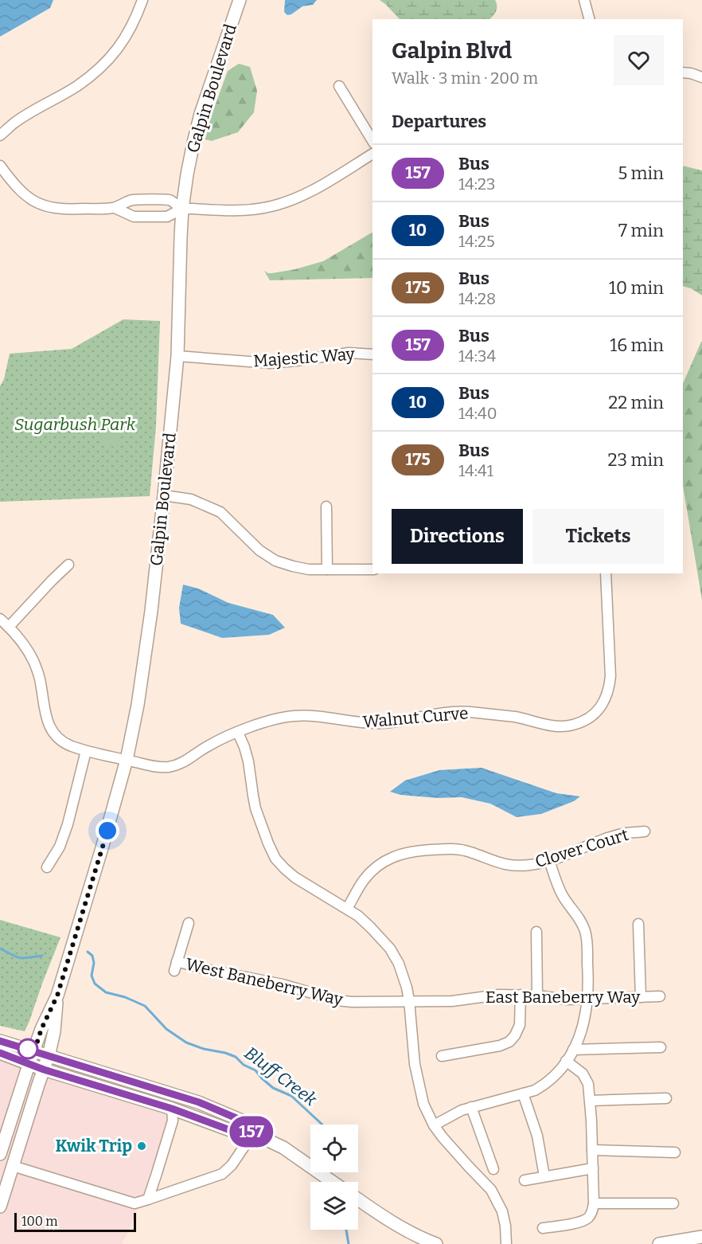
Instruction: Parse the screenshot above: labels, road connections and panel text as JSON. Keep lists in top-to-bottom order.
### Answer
{
  "streets": {
    "street": [
      "Galpin Boulevard",
      "Majestic Way",
      "Walnut Curve",
      "Clover Court",
      "West Baneberry Way",
      "East Baneberry Way"
    ]
  },
  "crossings": [
    ["Galpin Boulevard", "Majestic Way"],
    ["Galpin Boulevard", "Walnut Curve"],
    ["West Baneberry Way", "East Baneberry Way"]
  ],
  "water": ["Bluff Creek"],
  "parks": ["Sugarbush Park"],
  "places": ["Kwik Trip"],
  "lines": ["bus line 157"],
  "scale_bar": "100 m",
  "page": {
    "on_map": "157",
    "heading": [
      ["Galpin Blvd", "Walk · 3 min · 200 m"],
      "Departures"
    ],
    "list": [
      {
        "mark": "157",
        "name": "Bus",
        "note": "14:23",
        "value": "5 min"
      },
      {
        "mark": "10",
        "name": "Bus",
        "note": "14:25",
        "value": "7 min"
      },
      {
        "mark": "175",
        "name": "Bus",
        "note": "14:28",
        "value": "10 min"
      },
      {
        "mark": "157",
        "name": "Bus",
        "note": "14:34",
        "value": "16 min"
      },
      {
        "mark": "10",
        "name": "Bus",
        "note": "14:40",
        "value": "22 min"
      },
      {
        "mark": "175",
        "name": "Bus",
        "note": "14:41",
        "value": "23 min"
      }
    ],
    "buttons": ["Directions", "Tickets"],
    "scale": "100 m"
  }
}
